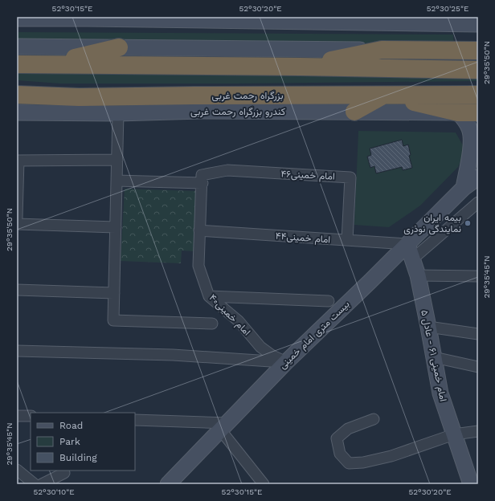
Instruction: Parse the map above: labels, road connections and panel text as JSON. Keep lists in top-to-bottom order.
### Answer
{
  "streets": {
    "highway": ["بزرگراه رحمت غربی"],
    "main road": ["کندرو بزرگراه رحمت غربی", "بیست متری امام خمینی", "امام خمینی ۶۱ - عادل ۵"],
    "street": ["امام خمینی۴۶", "۴۴امام خمینی", "امام خمینی۴۰"]
  },
  "crossings": [
    ["امام خمینی۴۶", "۴۴امام خمینی"],
    ["امام خمینی۴۶", "امام خمینی۴۰"],
    ["۴۴امام خمینی", "امام خمینی۴۰"],
    ["۴۴امام خمینی", "بیست متری امام خمینی"],
    ["۴۴امام خمینی", "امام خمینی ۶۱ - عادل ۵"],
    ["امام خمینی۴۰", "بیست متری امام خمینی"],
    ["بیست متری امام خمینی", "امام خمینی ۶۱ - عادل ۵"]
  ],
  "places": ["بیمه ایران نمایندگی نوذری"],
  "legend": ["Road", "Park", "Building"],
  "coordinates": [
    "52°30'15\"E",
    "52°30'20\"E",
    "52°30'25\"E",
    "29°35'50\"N",
    "29°35'45\"N",
    "52°30'10\"E"
  ]
}
